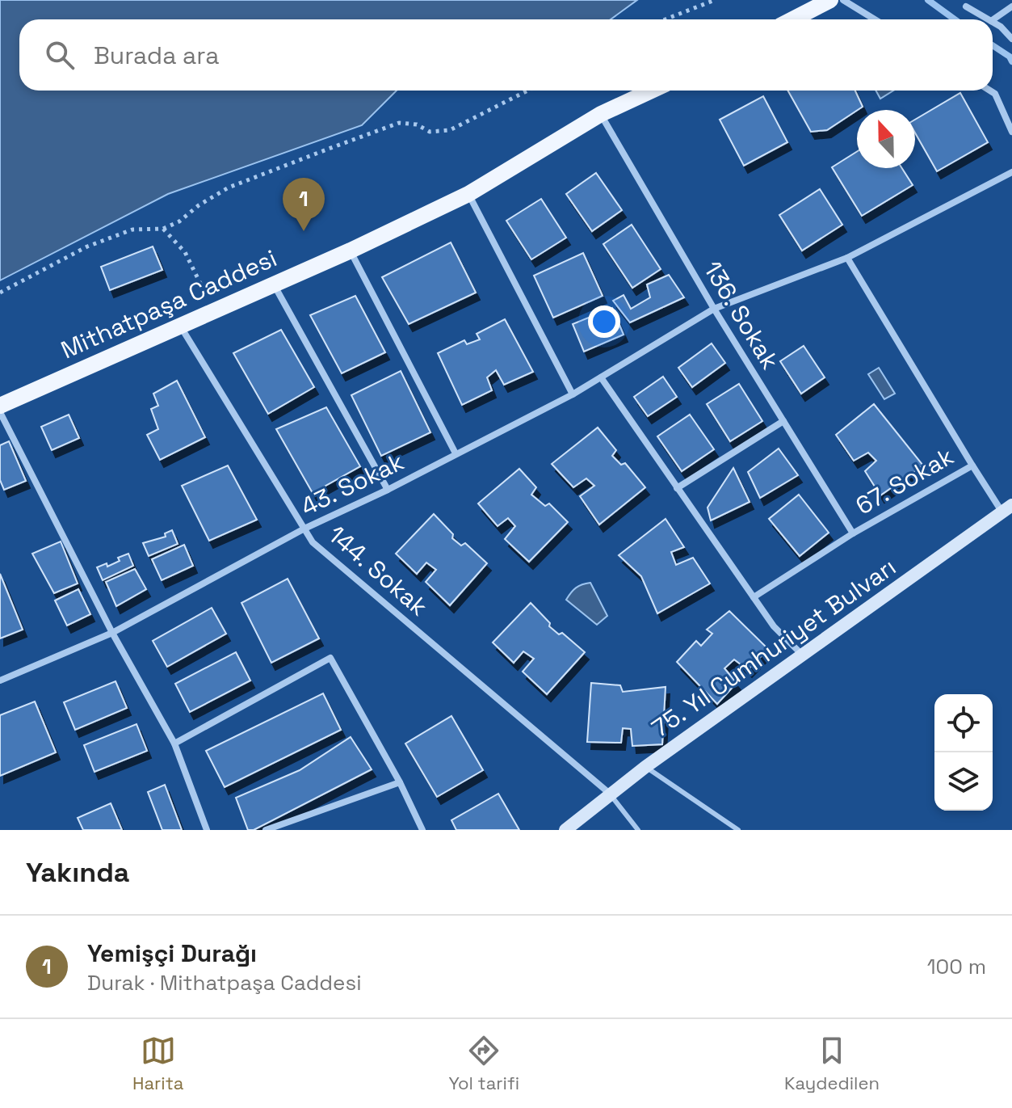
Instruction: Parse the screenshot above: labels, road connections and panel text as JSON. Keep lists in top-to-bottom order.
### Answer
{
  "streets": {
    "main road": ["Mithatpaşa Caddesi"],
    "street": [
      "136. Sokak",
      "67. Sokak",
      "43. Sokak",
      "144. Sokak",
      "75. Yıl Cumhuriyet Bulvarı"
    ]
  },
  "crossings": [
    ["Mithatpaşa Caddesi", "136. Sokak"],
    ["Mithatpaşa Caddesi", "144. Sokak"],
    ["136. Sokak", "67. Sokak"],
    ["136. Sokak", "43. Sokak"],
    ["67. Sokak", "43. Sokak"],
    ["43. Sokak", "144. Sokak"],
    ["144. Sokak", "75. Yıl Cumhuriyet Bulvarı"]
  ],
  "north": "top",
  "page": {
    "search": "Burada ara",
    "pins": "1",
    "heading": "Yakında",
    "list": [
      {
        "mark": "1",
        "name": "Yemişçi Durağı",
        "note": "Durak · Mithatpaşa Caddesi",
        "value": "100 m"
      }
    ],
    "nav": ["Harita", "Yol tarifi", "Kaydedilen"]
  }
}
